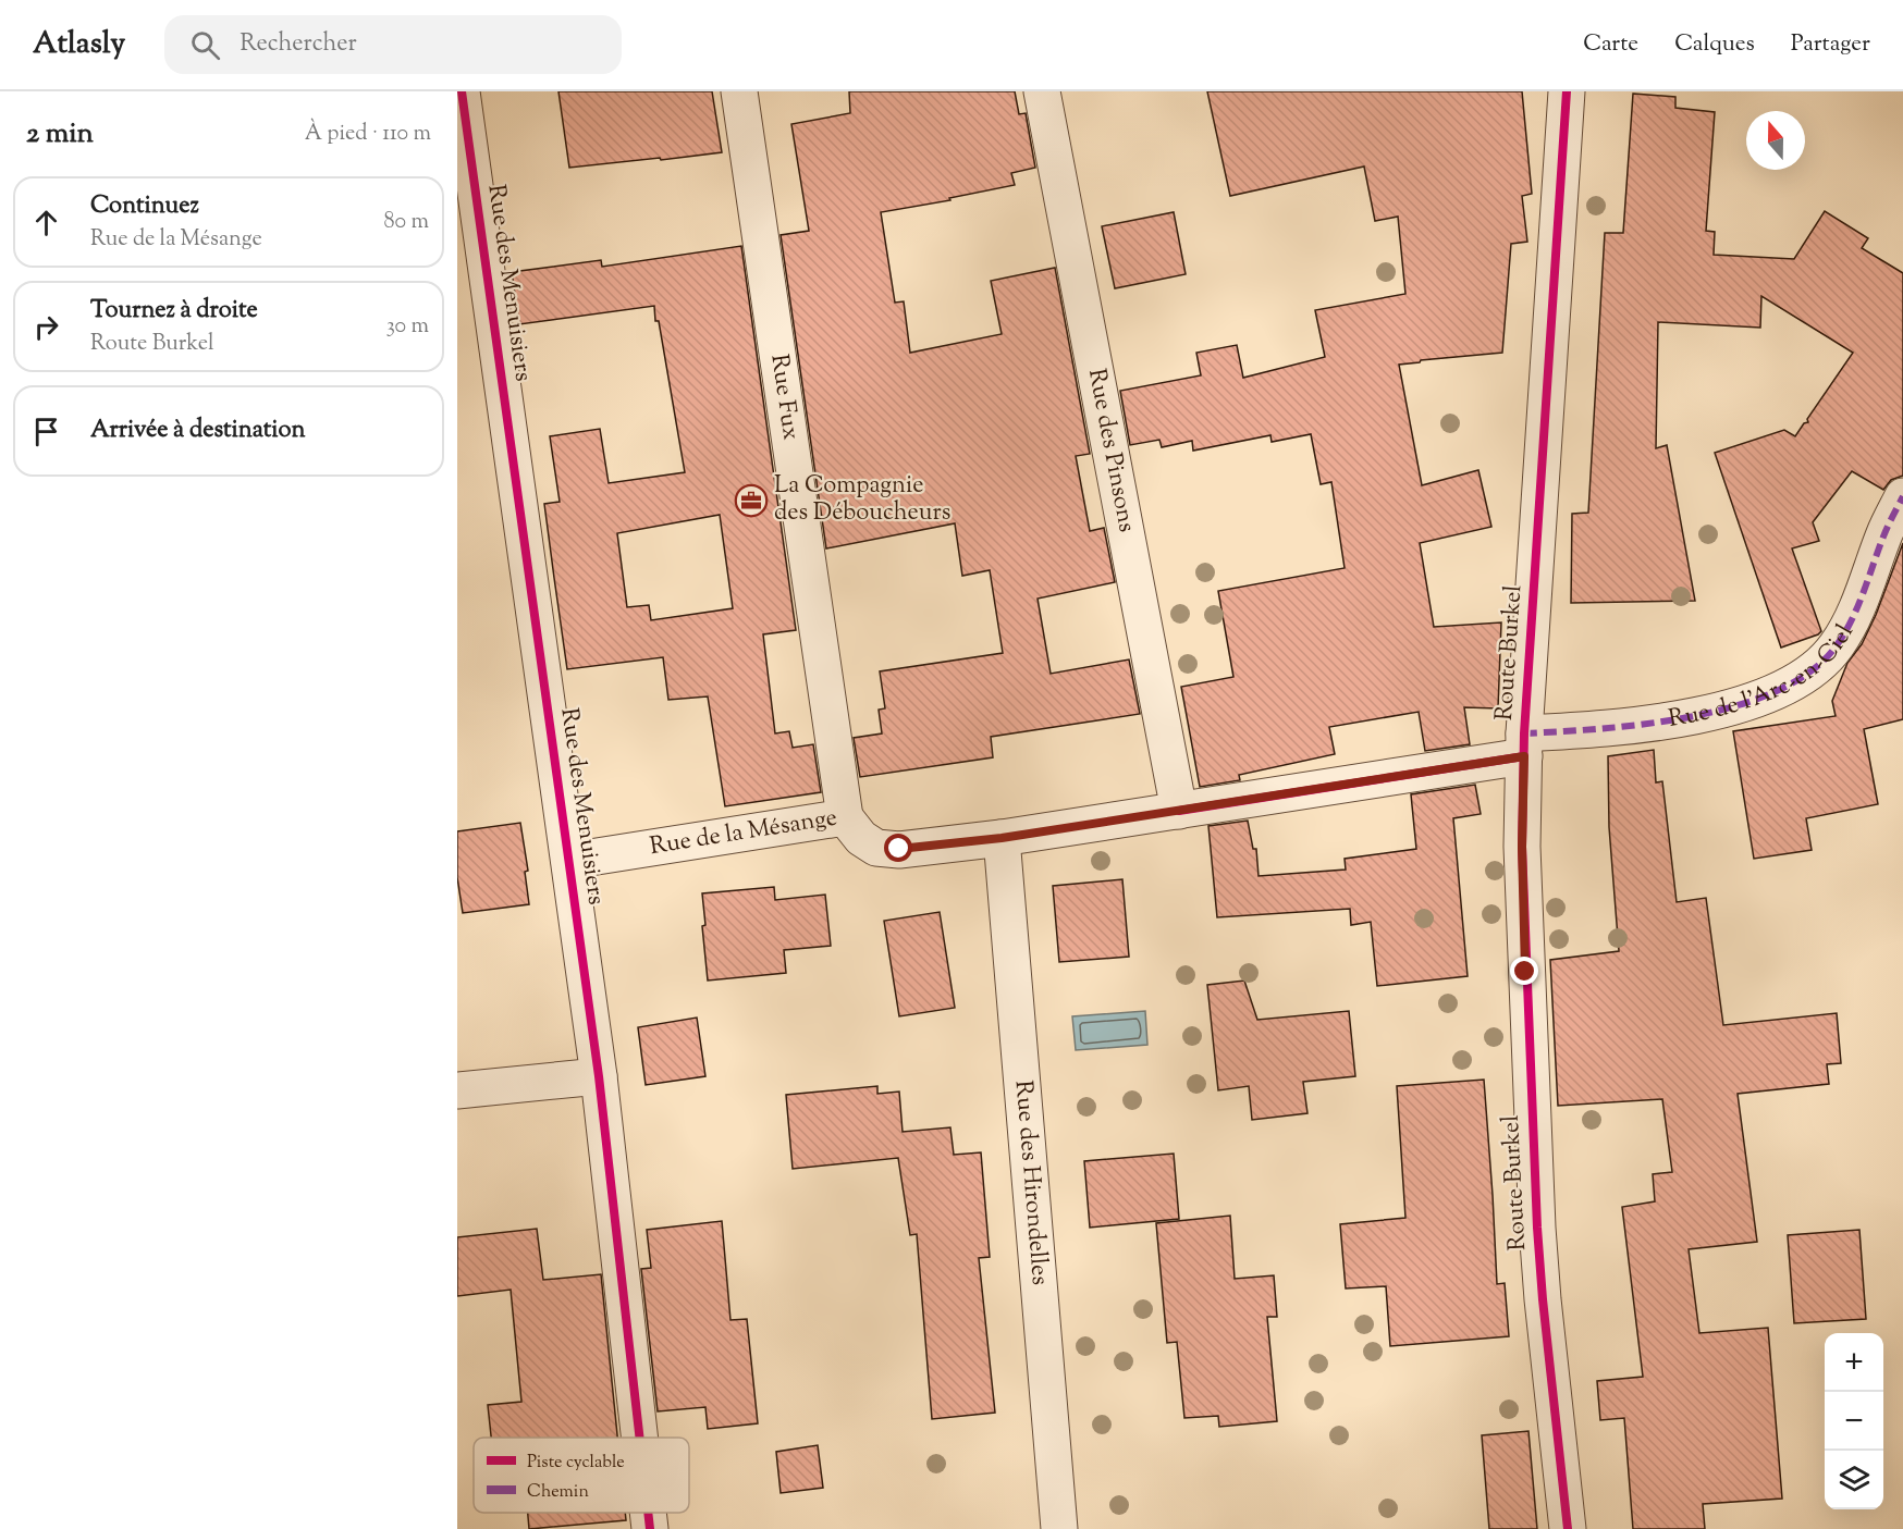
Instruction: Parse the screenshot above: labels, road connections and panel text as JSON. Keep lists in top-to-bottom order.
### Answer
{
  "streets": {
    "street": [
      "Rue des Menuisiers",
      "Rue Fux",
      "Rue des Pinsons",
      "Route Burkel",
      "Rue de l'Arc-en-Ciel",
      "Rue de la Mésange",
      "Rue des Hirondelles"
    ]
  },
  "crossings": [
    ["Rue des Menuisiers", "Rue de la Mésange"],
    ["Rue Fux", "Rue de la Mésange"],
    ["Rue des Pinsons", "Rue de la Mésange"],
    ["Route Burkel", "Rue de l'Arc-en-Ciel"],
    ["Route Burkel", "Rue de la Mésange"],
    ["Rue de l'Arc-en-Ciel", "Rue de la Mésange"],
    ["Rue de la Mésange", "Rue des Hirondelles"]
  ],
  "places": {
    "office": ["La Compagnie des Déboucheurs"]
  },
  "legend": ["Piste cyclable", "Chemin"],
  "north": "top",
  "page": {
    "header": "Atlasly",
    "search": "Rechercher",
    "nav": ["Carte", "Calques", "Partager"],
    "heading": ["2 min", "À pied · 110 m"],
    "list": [
      ["Continuez", "Rue de la Mésange", "80 m"],
      ["Tournez à droite", "Route Burkel", "30 m"],
      "Arrivée à destination"
    ],
    "map_buttons": ["+", "−"]
  }
}
